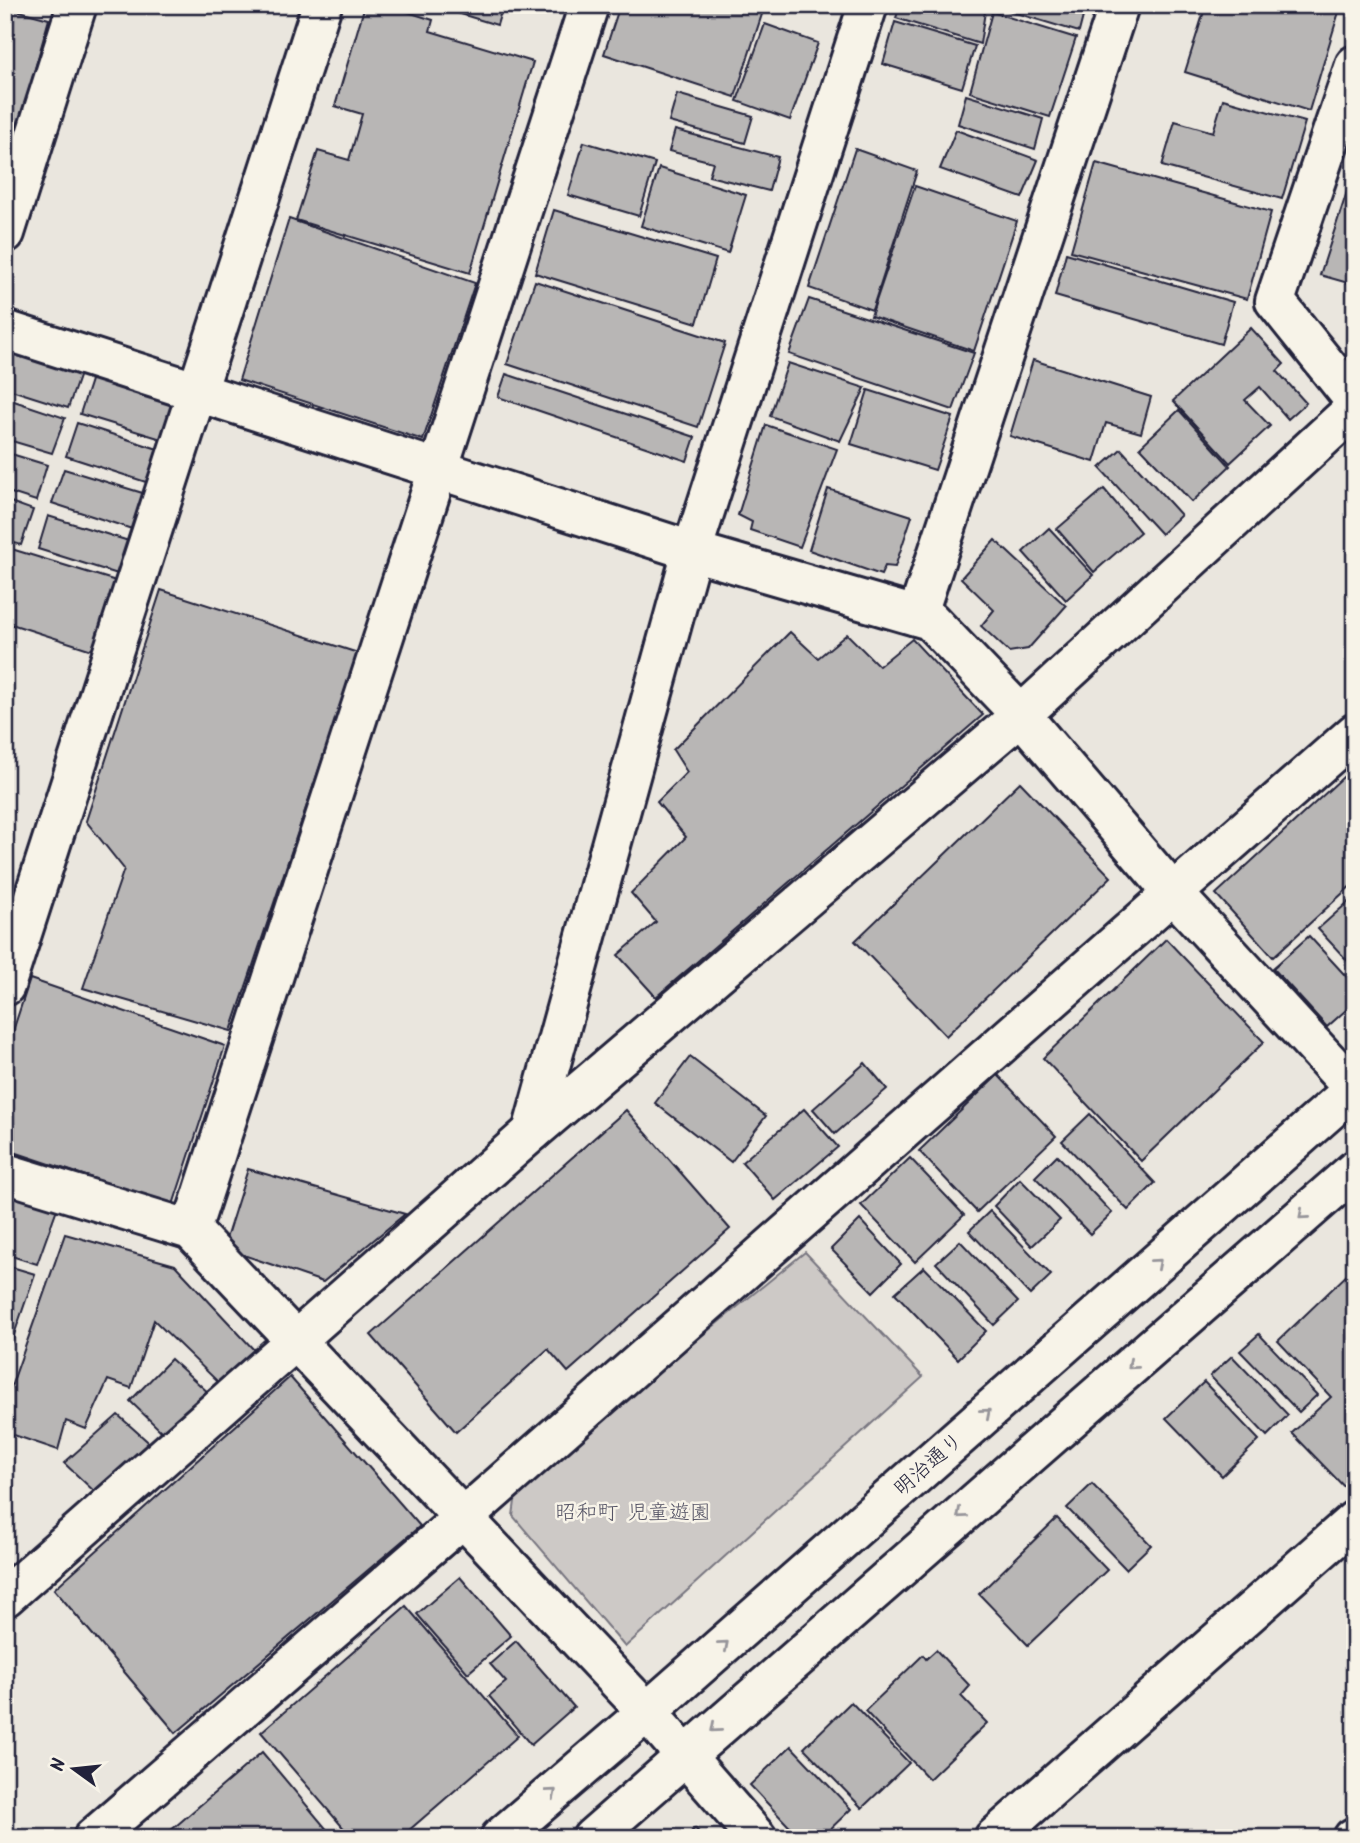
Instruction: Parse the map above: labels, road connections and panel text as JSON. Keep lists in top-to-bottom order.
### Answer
{
  "streets": {
    "street": ["明治通り"]
  },
  "parks": ["昭和町 児童遊園"],
  "north": "left"
}
